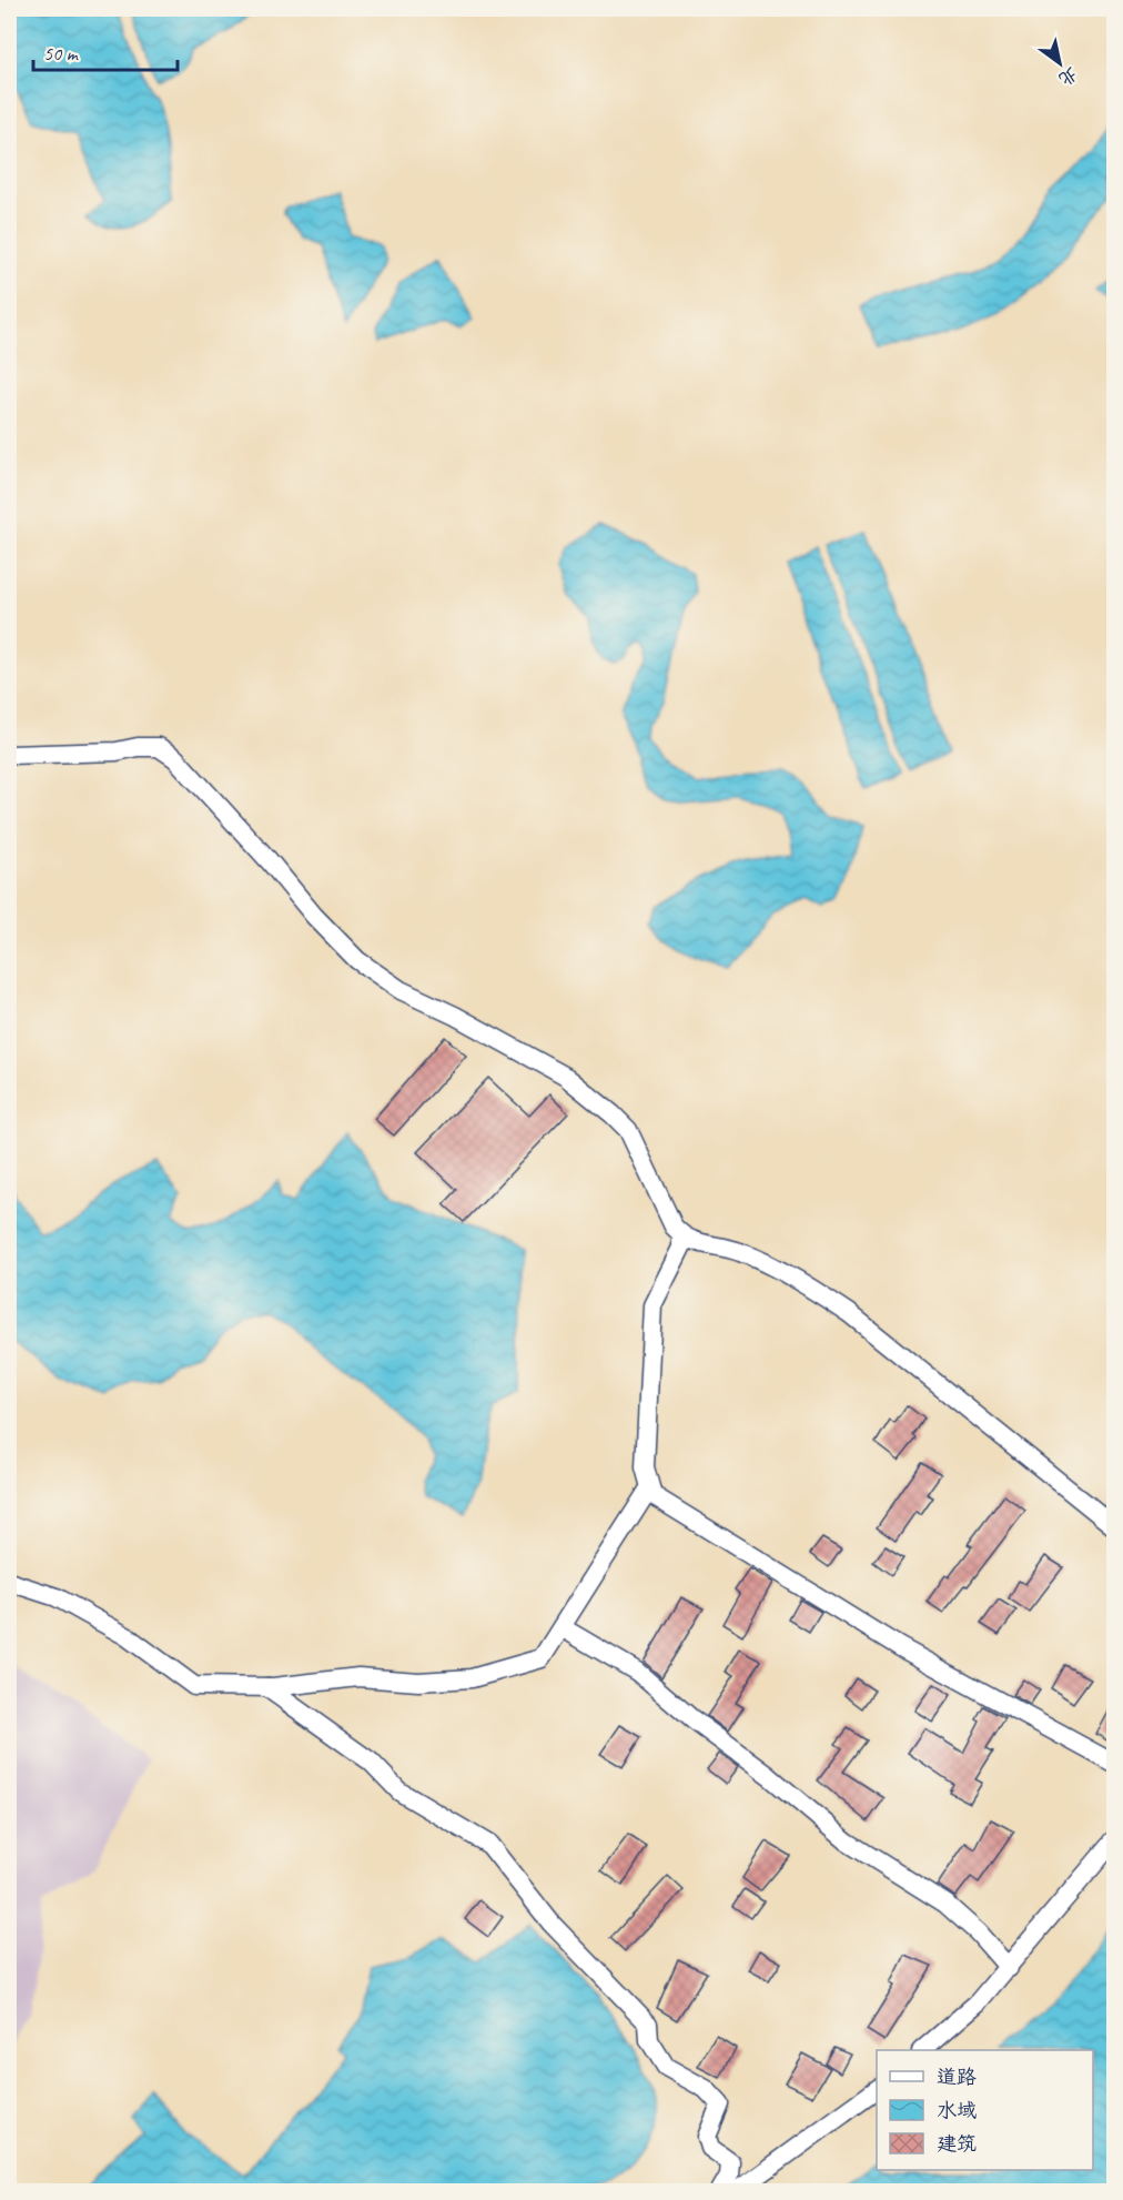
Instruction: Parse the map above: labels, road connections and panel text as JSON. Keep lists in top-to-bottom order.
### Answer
{
  "legend": ["道路", "水域", "建筑"],
  "scale_bar": "50 m",
  "north": "bottom right"
}
